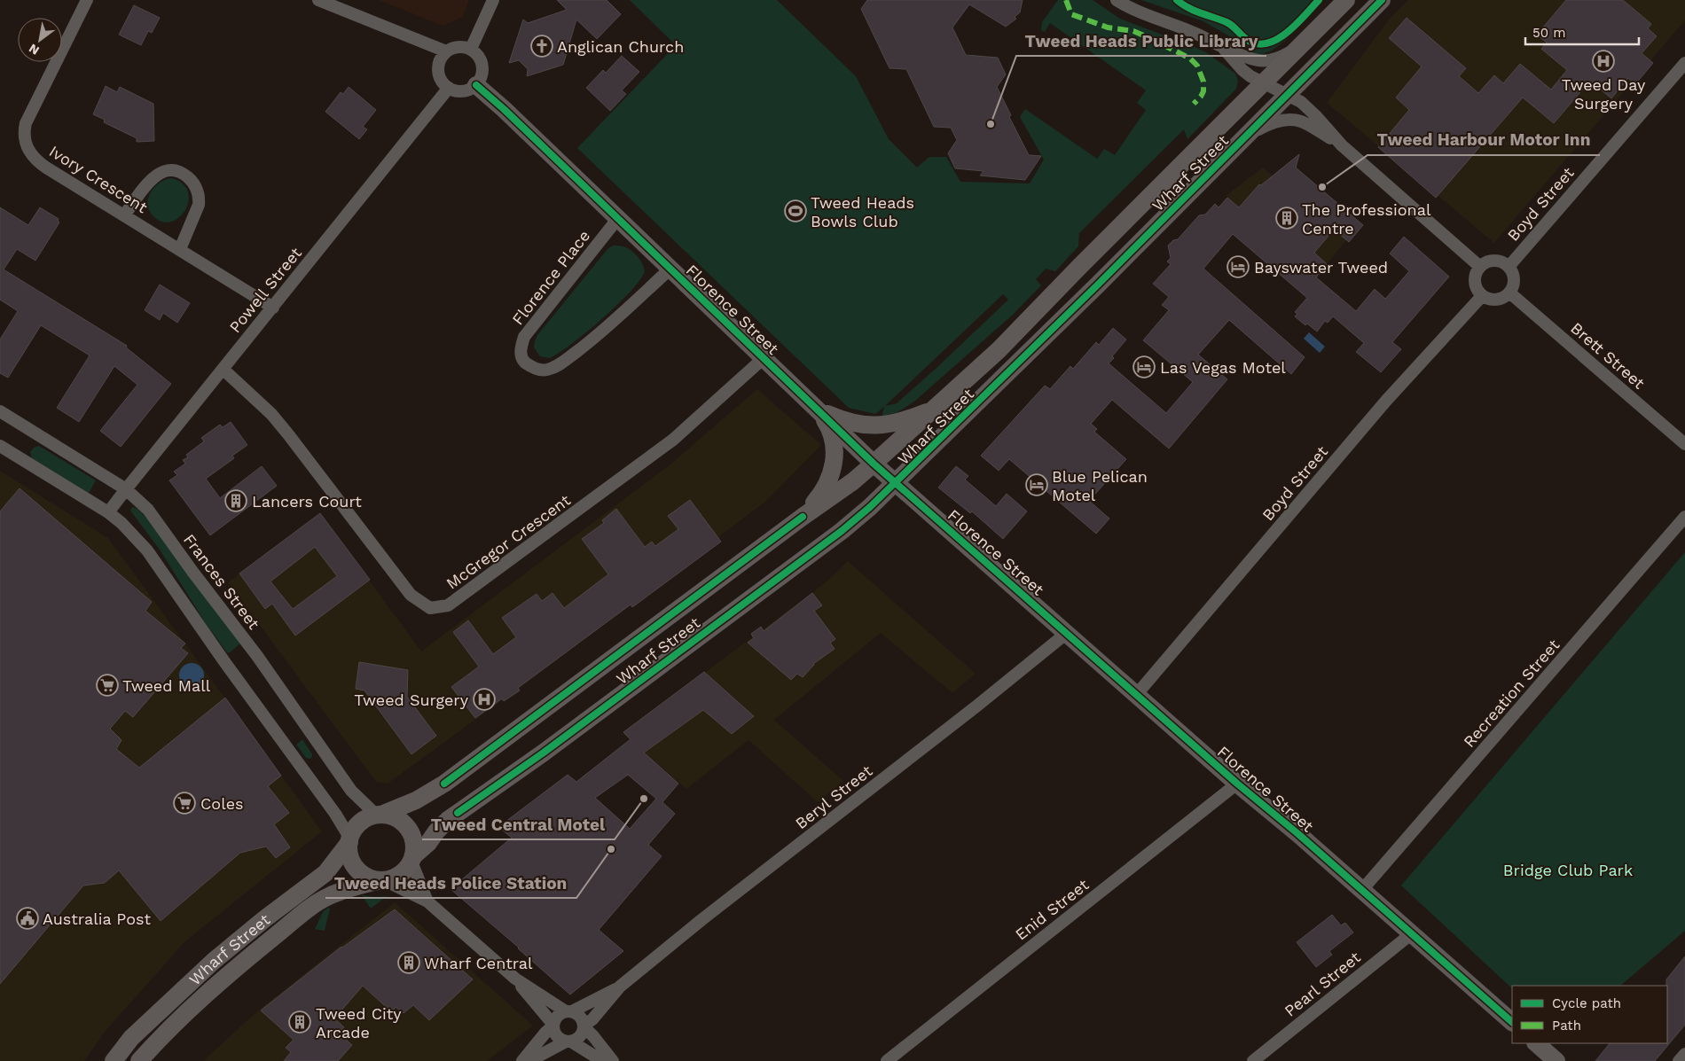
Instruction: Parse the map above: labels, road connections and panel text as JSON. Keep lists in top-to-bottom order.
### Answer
{
  "streets": {
    "main road": ["Wharf Street", "Florence Street"],
    "street": [
      "Ivory Crescent",
      "Boyd Street",
      "Florence Place",
      "Powell Street",
      "Brett Street",
      "McGregor Crescent",
      "Frances Street",
      "Recreation Street",
      "Beryl Street",
      "Enid Street",
      "Pearl Street"
    ]
  },
  "crossings": [
    ["Wharf Street", "Florence Street"],
    ["Wharf Street", "Frances Street"],
    ["Ivory Crescent", "Powell Street"],
    ["Boyd Street", "Florence Street"],
    ["Boyd Street", "Brett Street"],
    ["Florence Place", "Florence Street"],
    ["Powell Street", "Florence Street"],
    ["Powell Street", "McGregor Crescent"],
    ["Powell Street", "Frances Street"],
    ["Florence Street", "McGregor Crescent"],
    ["Florence Street", "Recreation Street"],
    ["Florence Street", "Beryl Street"],
    ["Florence Street", "Enid Street"],
    ["Florence Street", "Pearl Street"]
  ],
  "parks": ["Bridge Club Park"],
  "places": {
    "church": ["Anglican Church"],
    "hospital": ["Tweed Day Surgery", "Tweed Surgery"],
    "other": [
      "Tweed Heads Public Library",
      "Tweed Harbour Motor Inn",
      "Tweed Central Motel",
      "Tweed Heads Police Station"
    ],
    "sports": ["Tweed Heads Bowls Club"],
    "building": [
      "The Professional Centre",
      "Lancers Court",
      "Wharf Central",
      "Tweed City Arcade"
    ],
    "hotel": ["Bayswater Tweed", "Las Vegas Motel", "Blue Pelican Motel"],
    "supermarket": ["Tweed Mall", "Coles"],
    "public building": ["Australia Post"]
  },
  "legend": ["Cycle path", "Path"],
  "scale_bar": "50 m",
  "north": "bottom left"
}
